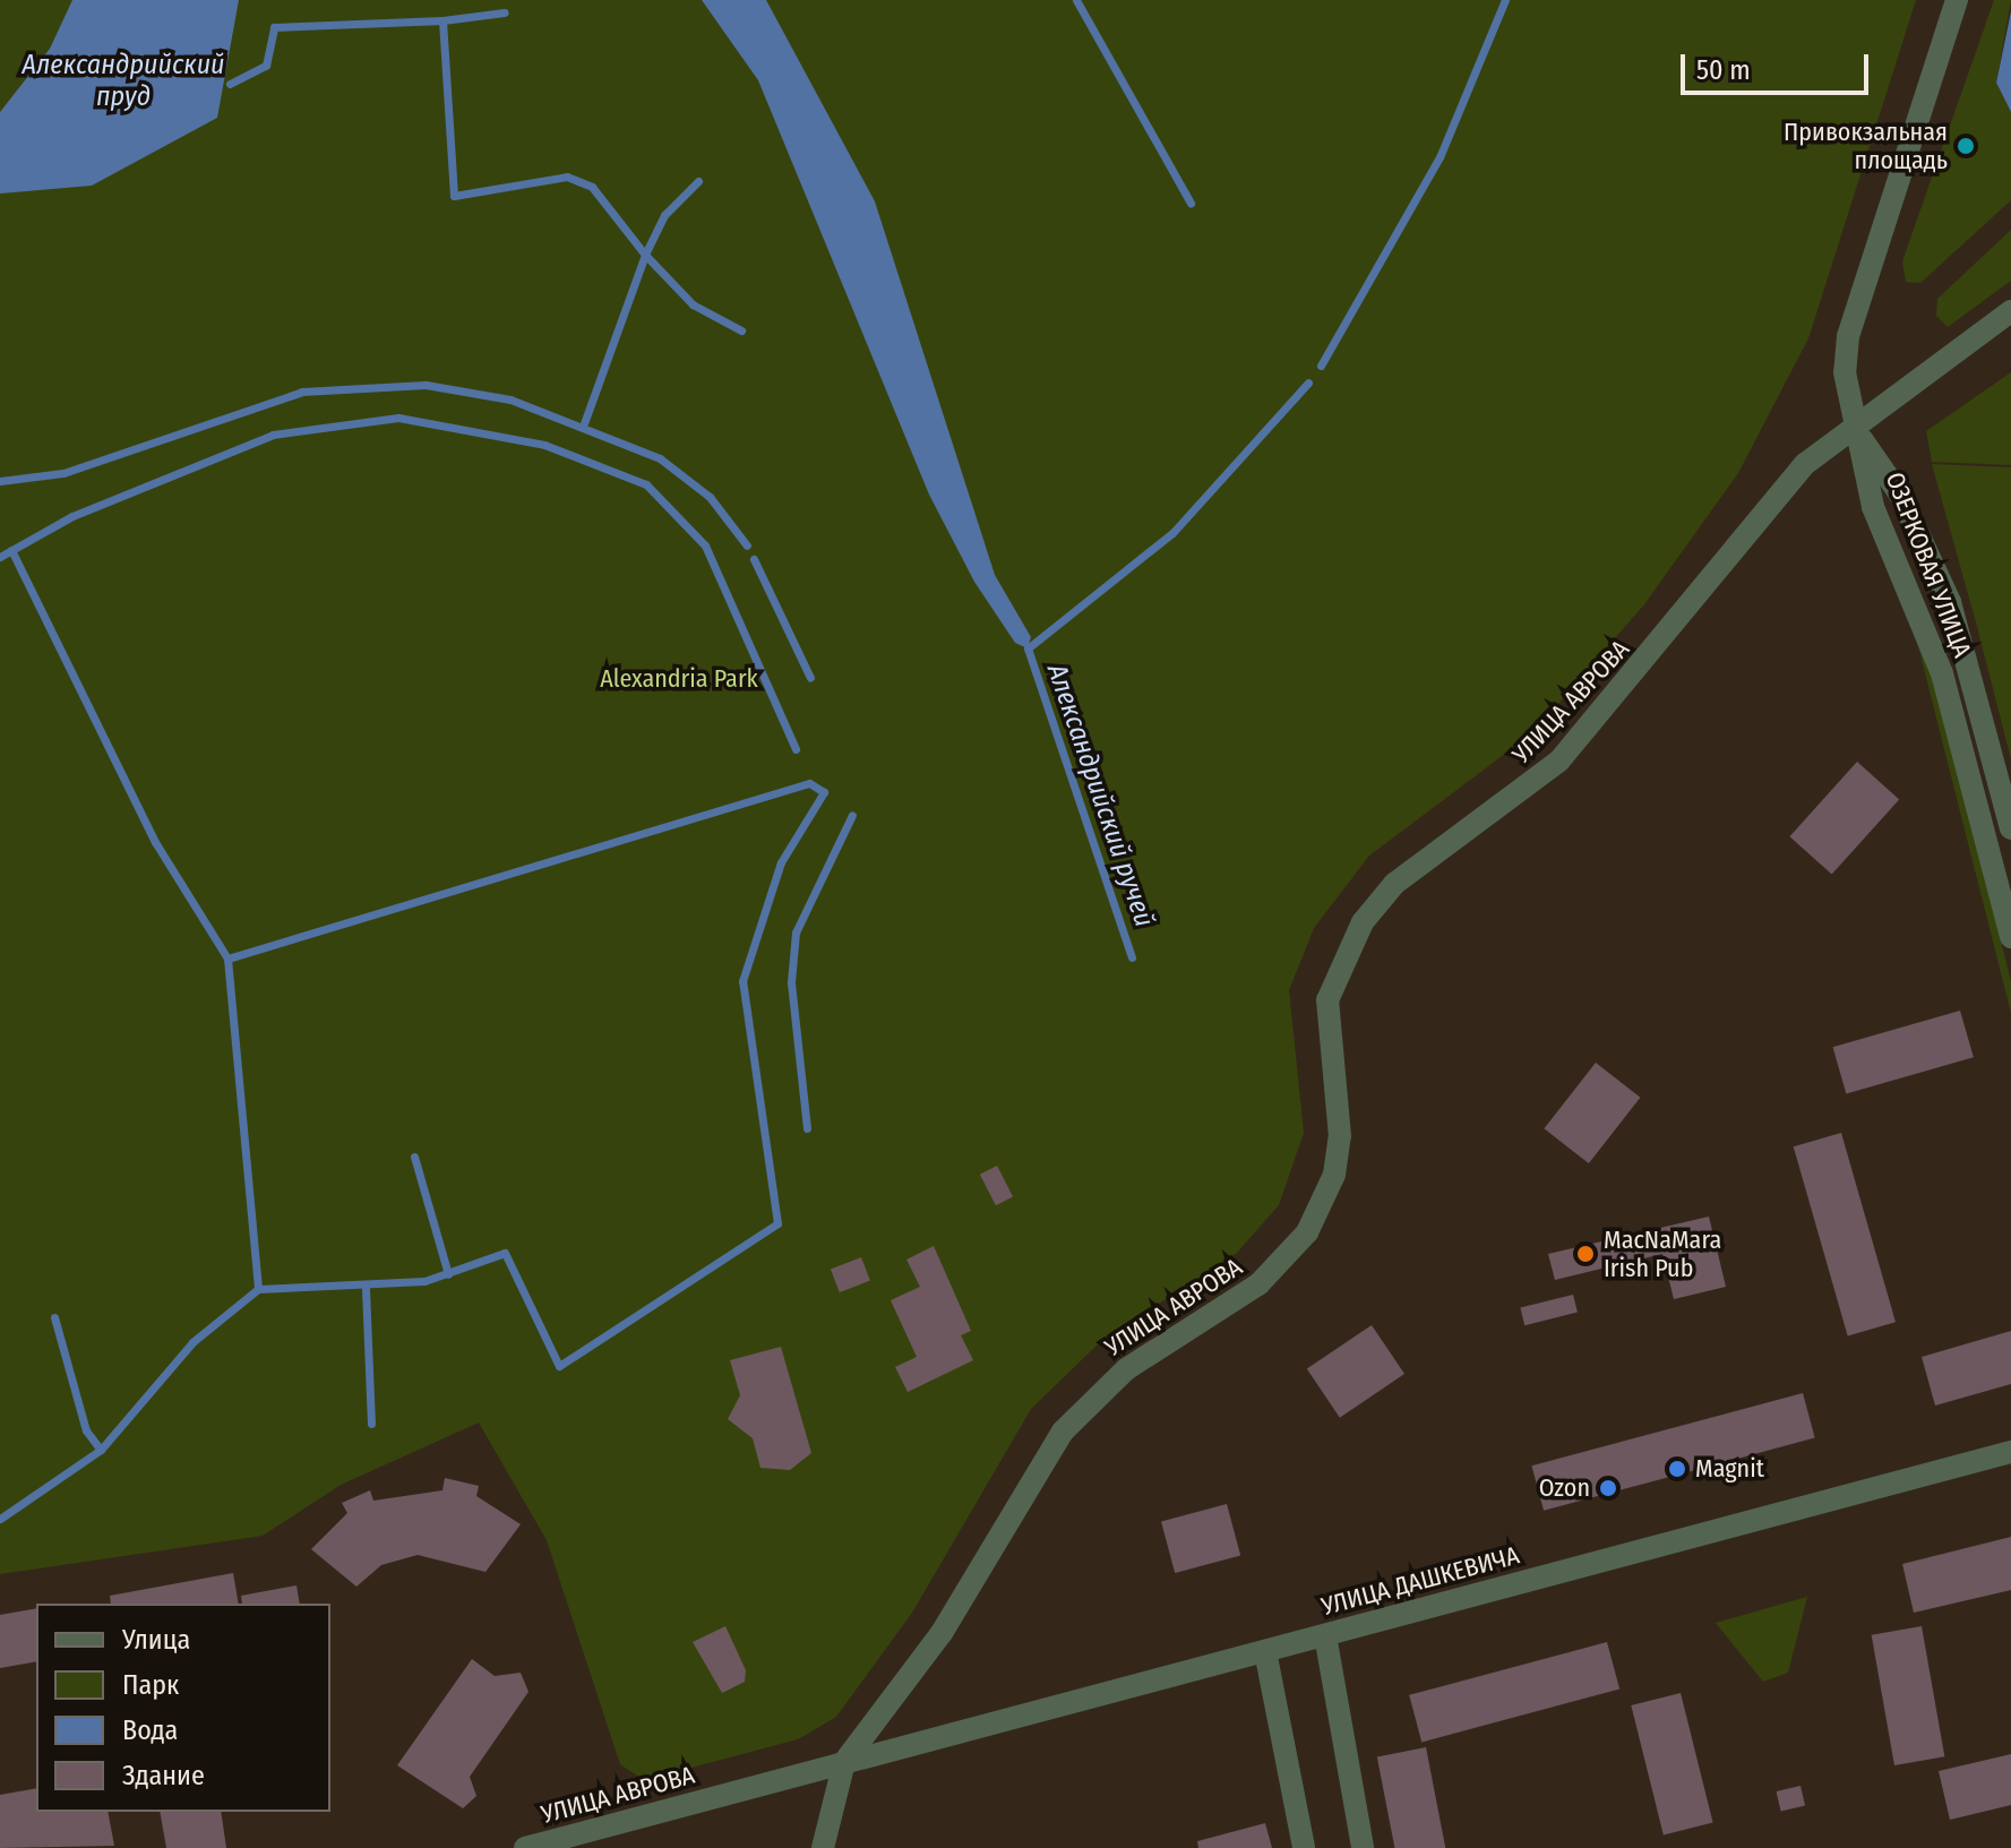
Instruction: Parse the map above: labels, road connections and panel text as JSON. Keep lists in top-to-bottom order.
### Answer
{
  "streets": {
    "street": ["ОЗЕРКОВАЯ УЛИЦА", "УЛИЦА АВРОВА", "УЛИЦА ДАШКЕВИЧА"]
  },
  "crossings": [
    ["ОЗЕРКОВАЯ УЛИЦА", "УЛИЦА АВРОВА"],
    ["УЛИЦА АВРОВА", "УЛИЦА ДАШКЕВИЧА"]
  ],
  "water": ["Александрийский пруд", "Александрийский ручей"],
  "parks": ["Alexandria Park"],
  "places": [
    "Привокзальная площадь",
    "MacNaMara Irish Pub",
    "Magnit",
    "Ozon"
  ],
  "legend": [
    "Улица",
    "Парк",
    "Вода",
    "Здание"
  ],
  "scale_bar": "50 m"
}
